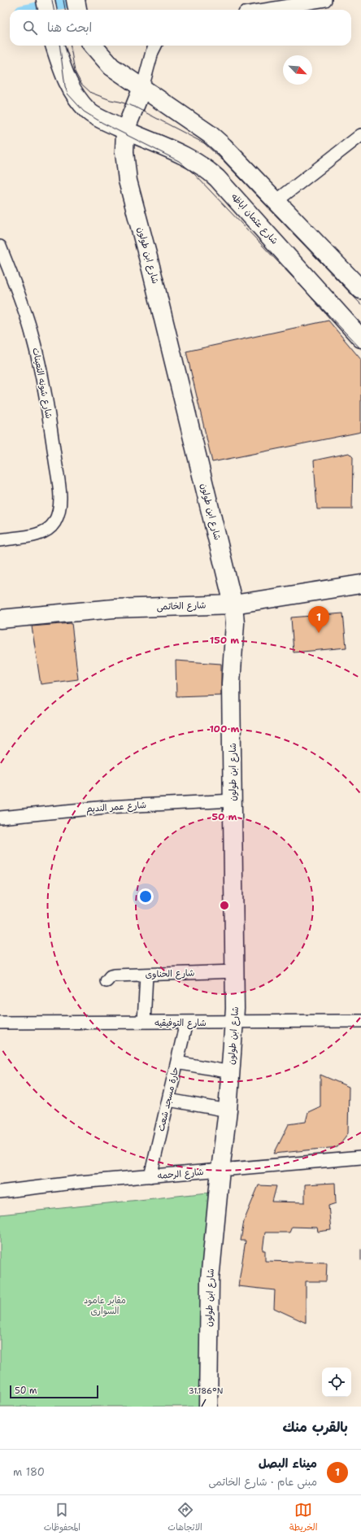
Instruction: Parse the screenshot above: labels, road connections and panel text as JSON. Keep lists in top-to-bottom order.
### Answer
{
  "streets": {
    "street": [
      "شارع عثمان اباظه",
      "شارع ابن طولون",
      "شارع شونه التعينات",
      "شارع الخاتمى",
      "شارع عمر النديم",
      "شارع الحناوى",
      "شارع التوفيقيه",
      "حارة مسجد شعث",
      "شارع الرحمه"
    ]
  },
  "crossings": [
    ["شارع عثمان اباظه", "شارع ابن طولون"],
    ["شارع ابن طولون", "شارع الخاتمى"],
    ["شارع ابن طولون", "شارع عمر النديم"],
    ["شارع ابن طولون", "شارع الحناوى"],
    ["شارع ابن طولون", "شارع التوفيقيه"],
    ["شارع ابن طولون", "شارع الرحمه"],
    ["شارع التوفيقيه", "حارة مسجد شعث"],
    ["حارة مسجد شعث", "شارع الرحمه"]
  ],
  "parks": ["مقابر عامود السوارى"],
  "scale_bar": "50 m",
  "north": "bottom right",
  "page": {
    "search": "ابحث هنا",
    "pins": "1",
    "scale": "50 m",
    "heading": "بالقرب منك",
    "list": [
      {
        "mark": "1",
        "name": "ميناء البصل",
        "note": "مبنى عام · شارع الخاتمى",
        "value": "180 m"
      }
    ],
    "nav": ["الخريطة", "الاتجاهات", "المحفوظات"]
  },
  "coordinates": ["31.186°N"],
  "rings": ["150 m", "100 m", "50 m"]
}
